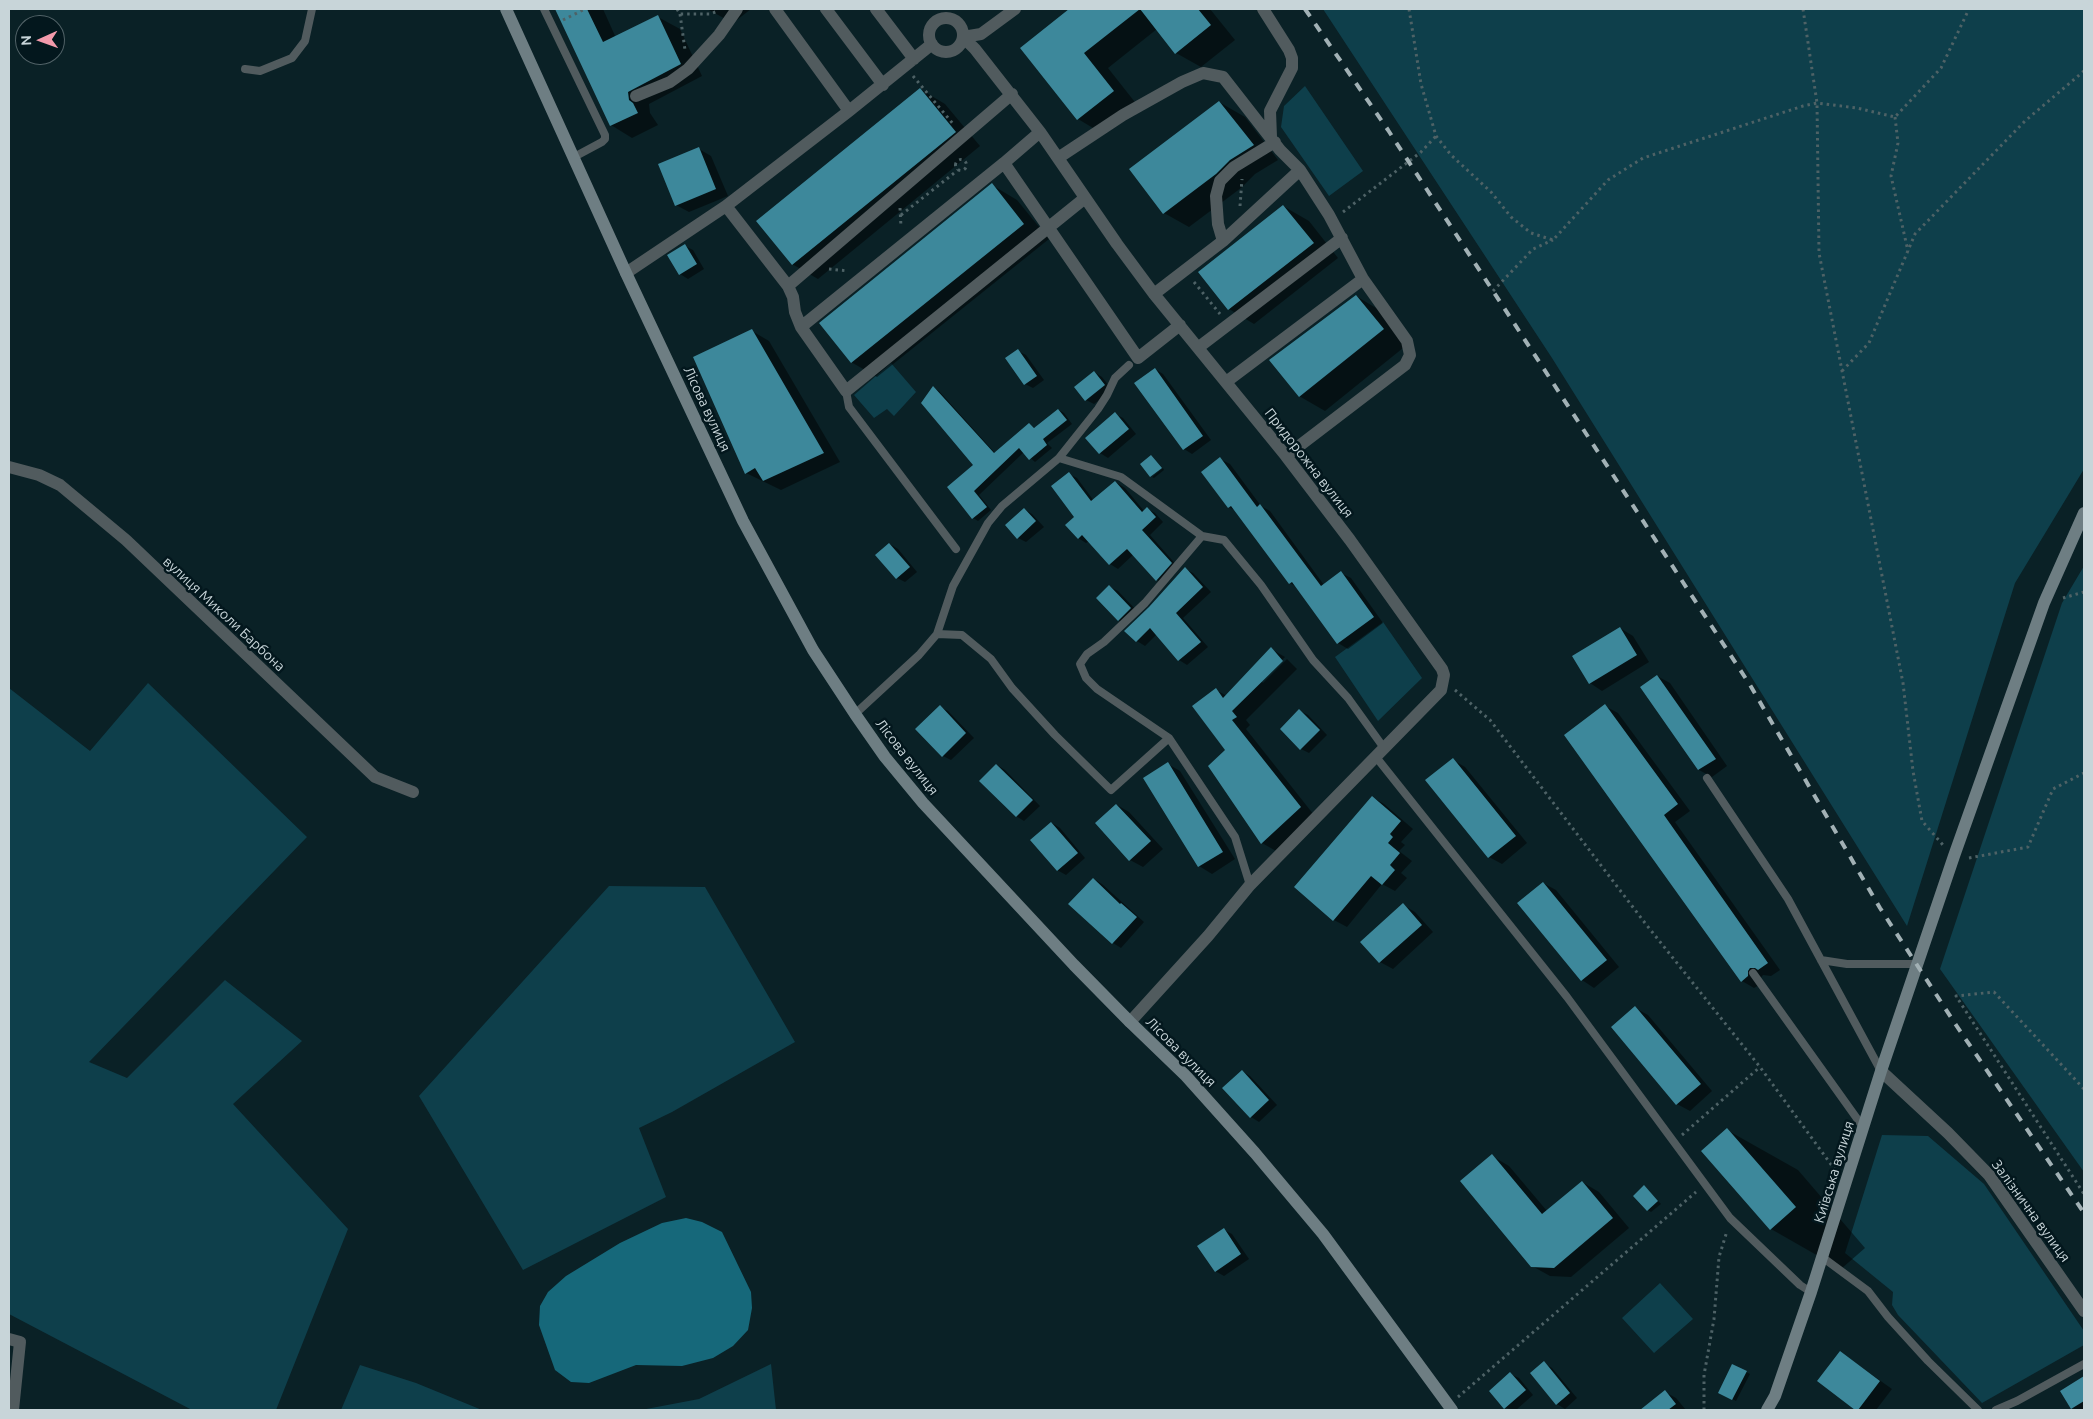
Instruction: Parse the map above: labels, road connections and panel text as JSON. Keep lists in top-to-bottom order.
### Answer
{
  "streets": {
    "main road": ["Лісова вулиця", "Київська вулиця"],
    "street": ["Придорожна вулиця", "вулиця Миколи Барбона", "Залізнична вулиця"]
  },
  "crossings": [
    ["Київська вулиця", "Залізнична вулиця"]
  ],
  "north": "left"
}
